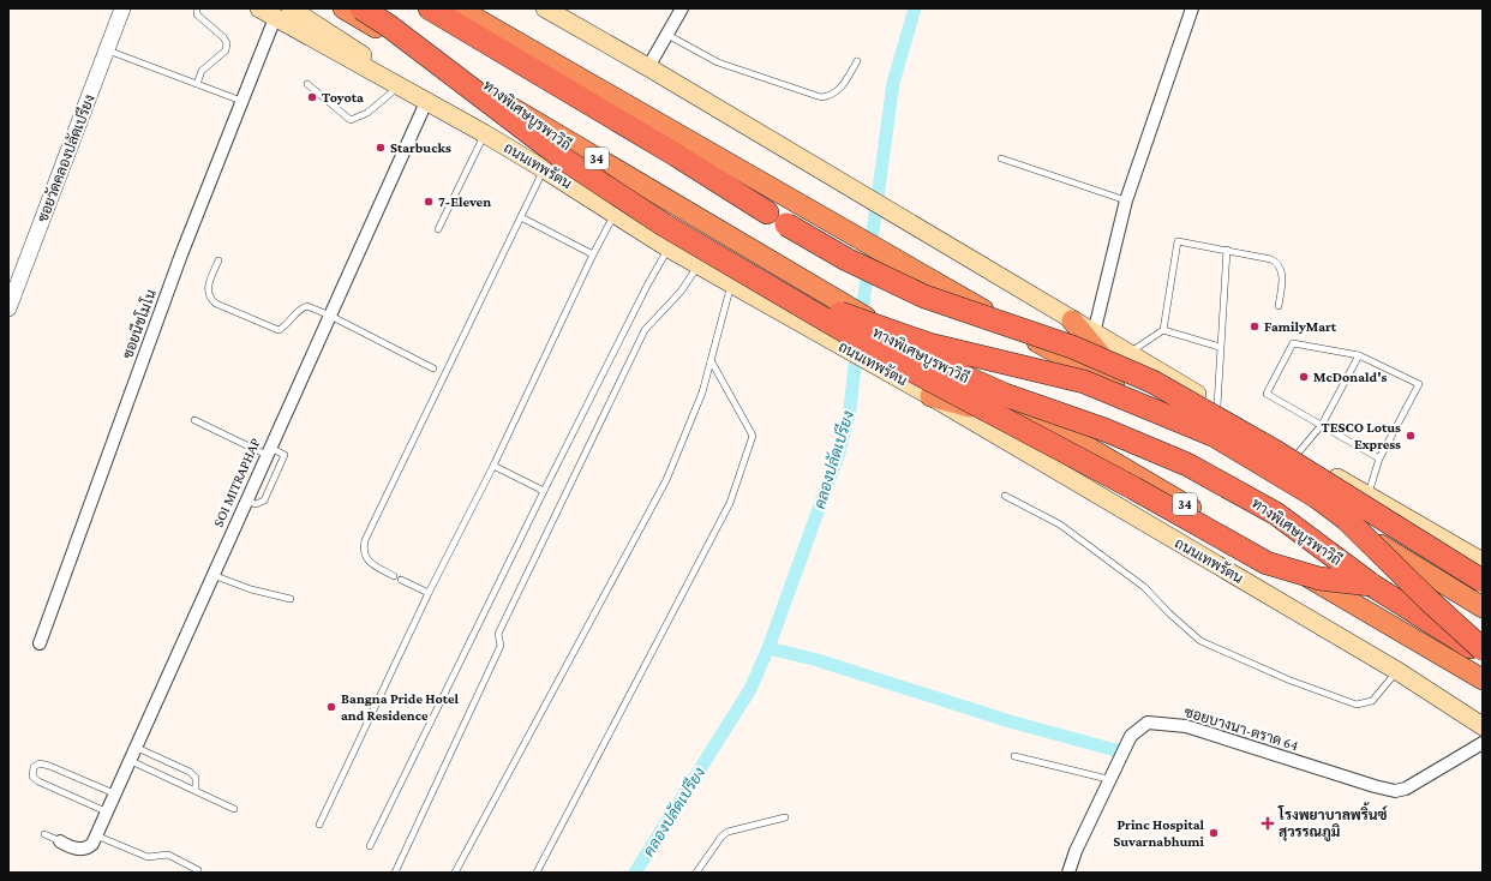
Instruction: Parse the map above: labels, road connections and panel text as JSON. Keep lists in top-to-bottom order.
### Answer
{
  "streets": {
    "highway": ["ทางพิเศษบูรพาวิถี", "34"],
    "main road": ["ถนนเทพรัตน"],
    "street": [
      "ซอยวัดคลองปลัดเปรียง",
      "ซอยนีชโมโน",
      "SOI MITRAPHAP",
      "ซอยบางนา-ตราด 64"
    ]
  },
  "crossings": [
    ["ทางพิเศษบูรพาวิถี", "34"],
    ["ถนนเทพรัตน", "ซอยนีชโมโน"],
    ["ถนนเทพรัตน", "SOI MITRAPHAP"]
  ],
  "water": ["คลองปลัดเปรียง"],
  "places": {
    "other": [
      "Toyota",
      "Starbucks",
      "7-Eleven",
      "FamilyMart",
      "McDonald's",
      "TESCO Lotus Express",
      "Bangna Pride Hotel and Residence",
      "Princ Hospital Suvarnabhumi"
    ],
    "health": ["โรงพยาบาลพริ้นซ์ สุวรรณภูมิ"]
  }
}
